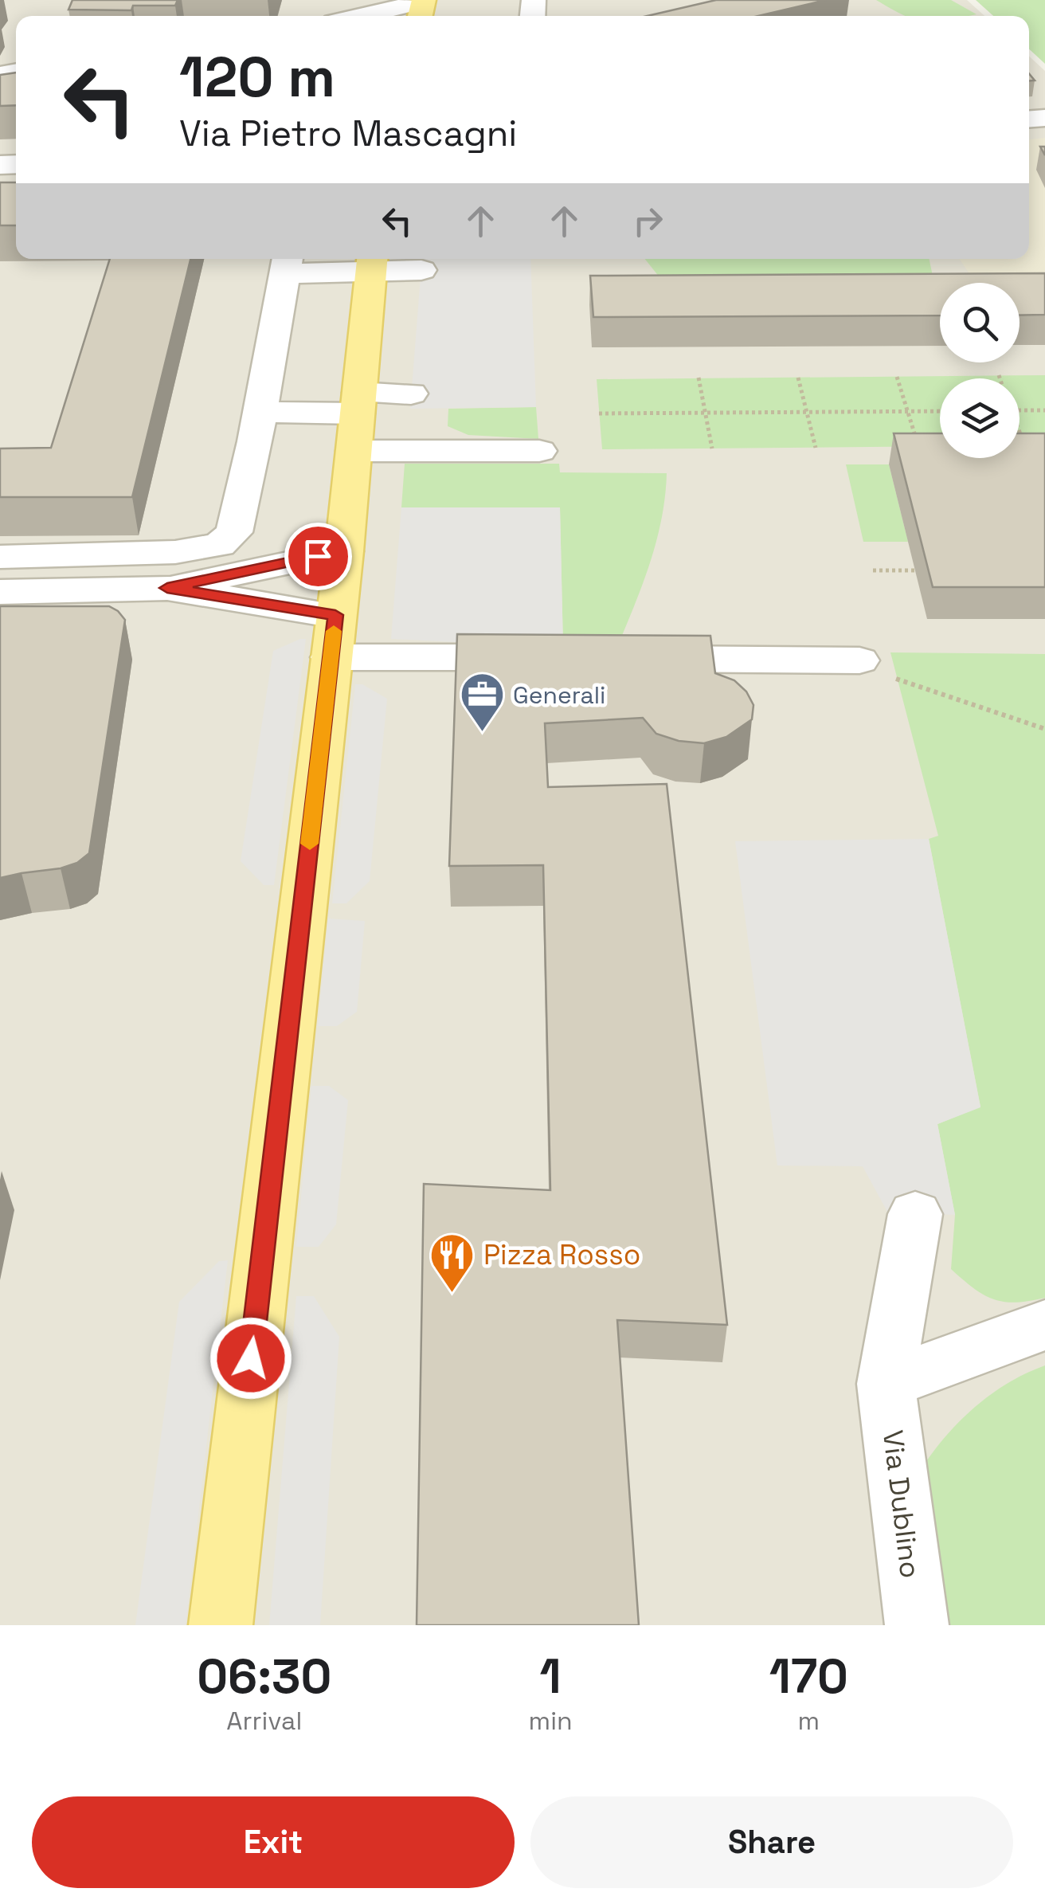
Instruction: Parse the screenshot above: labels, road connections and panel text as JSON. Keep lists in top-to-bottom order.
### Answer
{
  "streets": {
    "street": ["Via Dublino"]
  },
  "places": {
    "office": ["Generali"],
    "restaurant": ["Pizza Rosso"]
  },
  "page": {
    "turn": ["120 m", "Via Pietro Mascagni"],
    "eta": [
      "06:30",
      "Arrival",
      "1",
      "min",
      "170",
      "m"
    ],
    "buttons": ["Exit", "Share"]
  }
}
